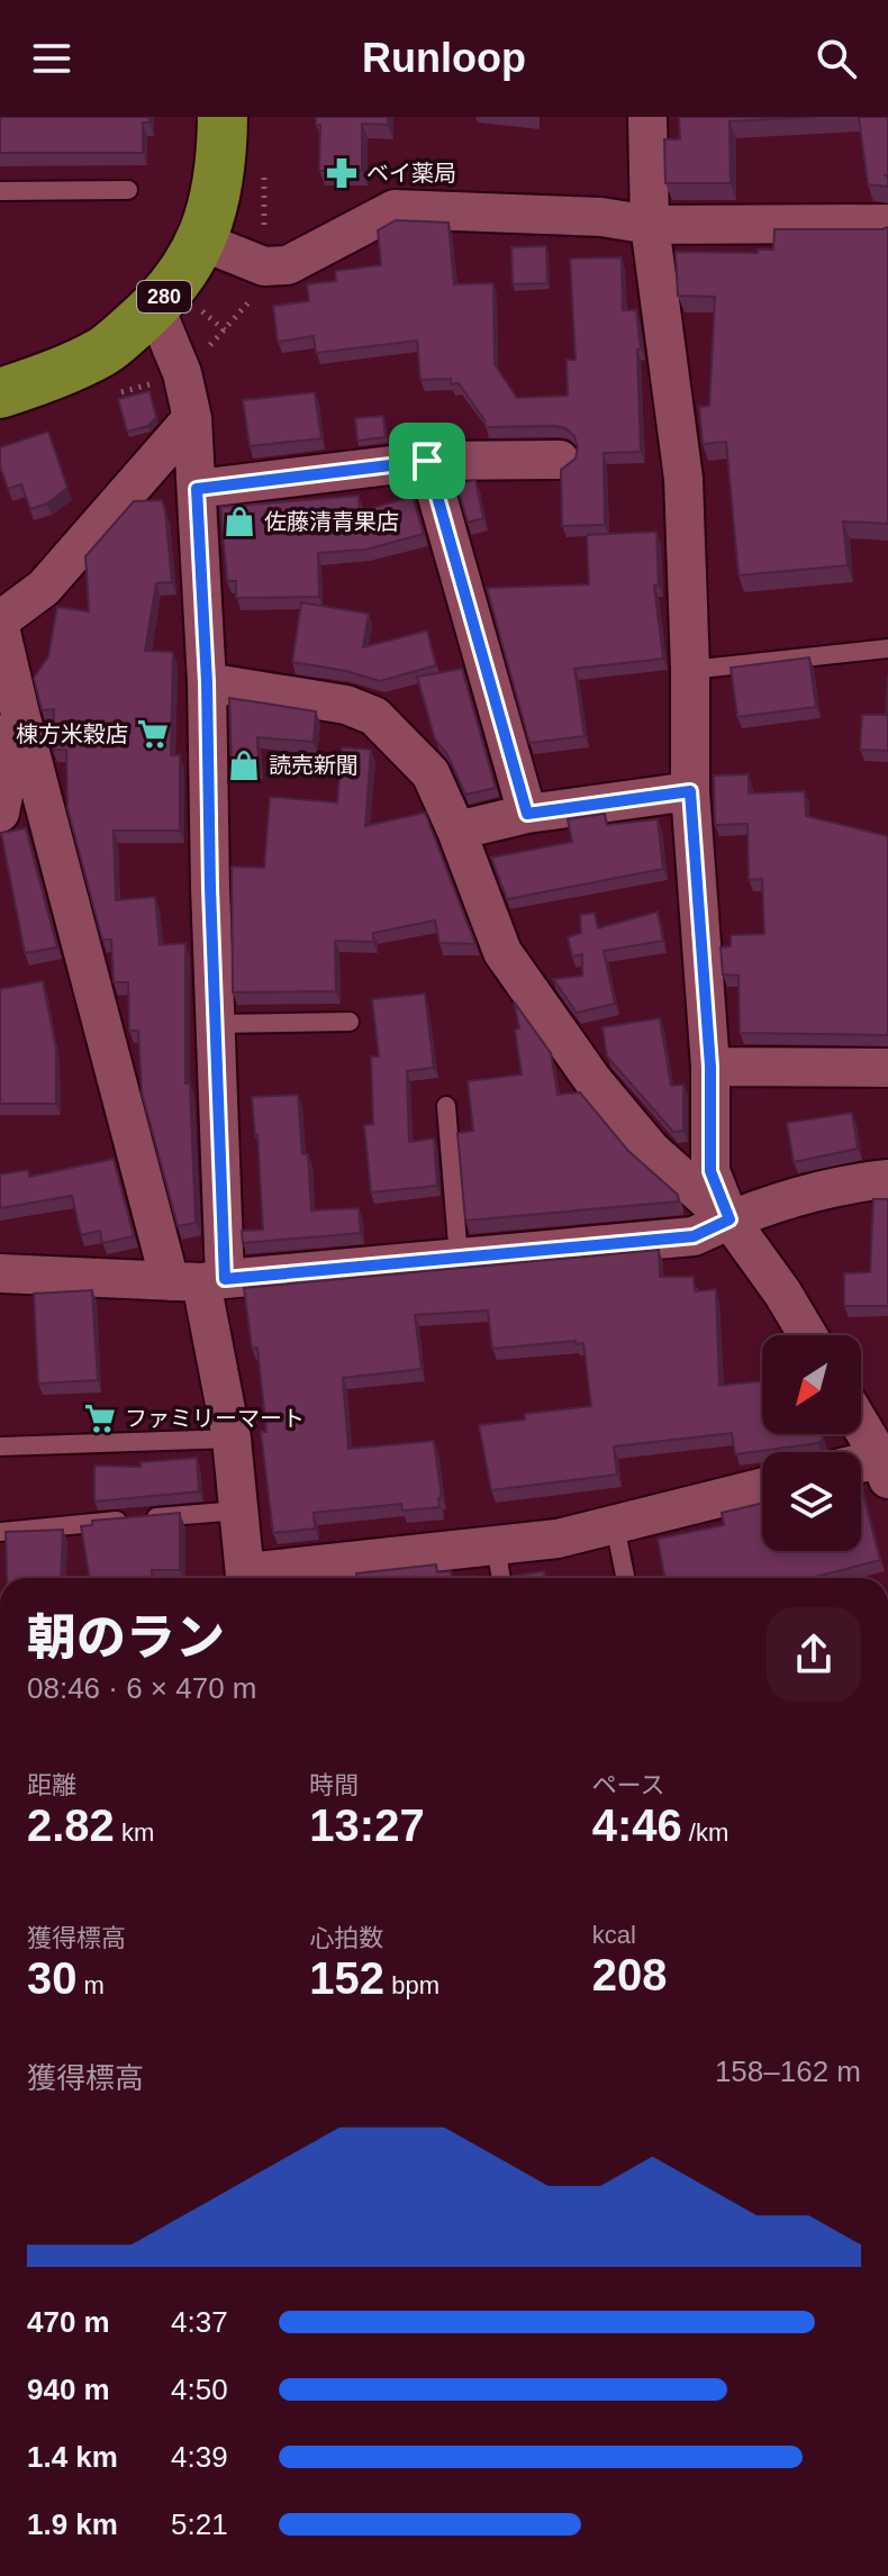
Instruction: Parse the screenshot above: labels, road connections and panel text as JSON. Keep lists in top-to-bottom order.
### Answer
{
  "streets": {
    "highway": ["280"]
  },
  "places": {
    "pharmacy": ["ベイ薬局"],
    "shop": ["佐藤清青果店", "読売新聞"],
    "supermarket": ["棟方米穀店", "ファミリーマート"]
  },
  "north": "bottom left",
  "page": {
    "header": "Runloop",
    "heading": ["朝のラン", "08:46 · 6 × 470 m"],
    "stats": [
      ["距離", "2.82 km"],
      ["時間", "13:27"],
      ["ペース", "4:46 /km"],
      ["獲得標高", "30 m"],
      ["心拍数", "152 bpm"],
      ["kcal", "208"]
    ],
    "chart": ["獲得標高", "158–162 m"],
    "list": [
      {
        "name": "470 m",
        "note": "4:37"
      },
      {
        "name": "940 m",
        "note": "4:50"
      },
      {
        "name": "1.4 km",
        "note": "4:39"
      },
      {
        "name": "1.9 km",
        "note": "5:21"
      }
    ]
  }
}
